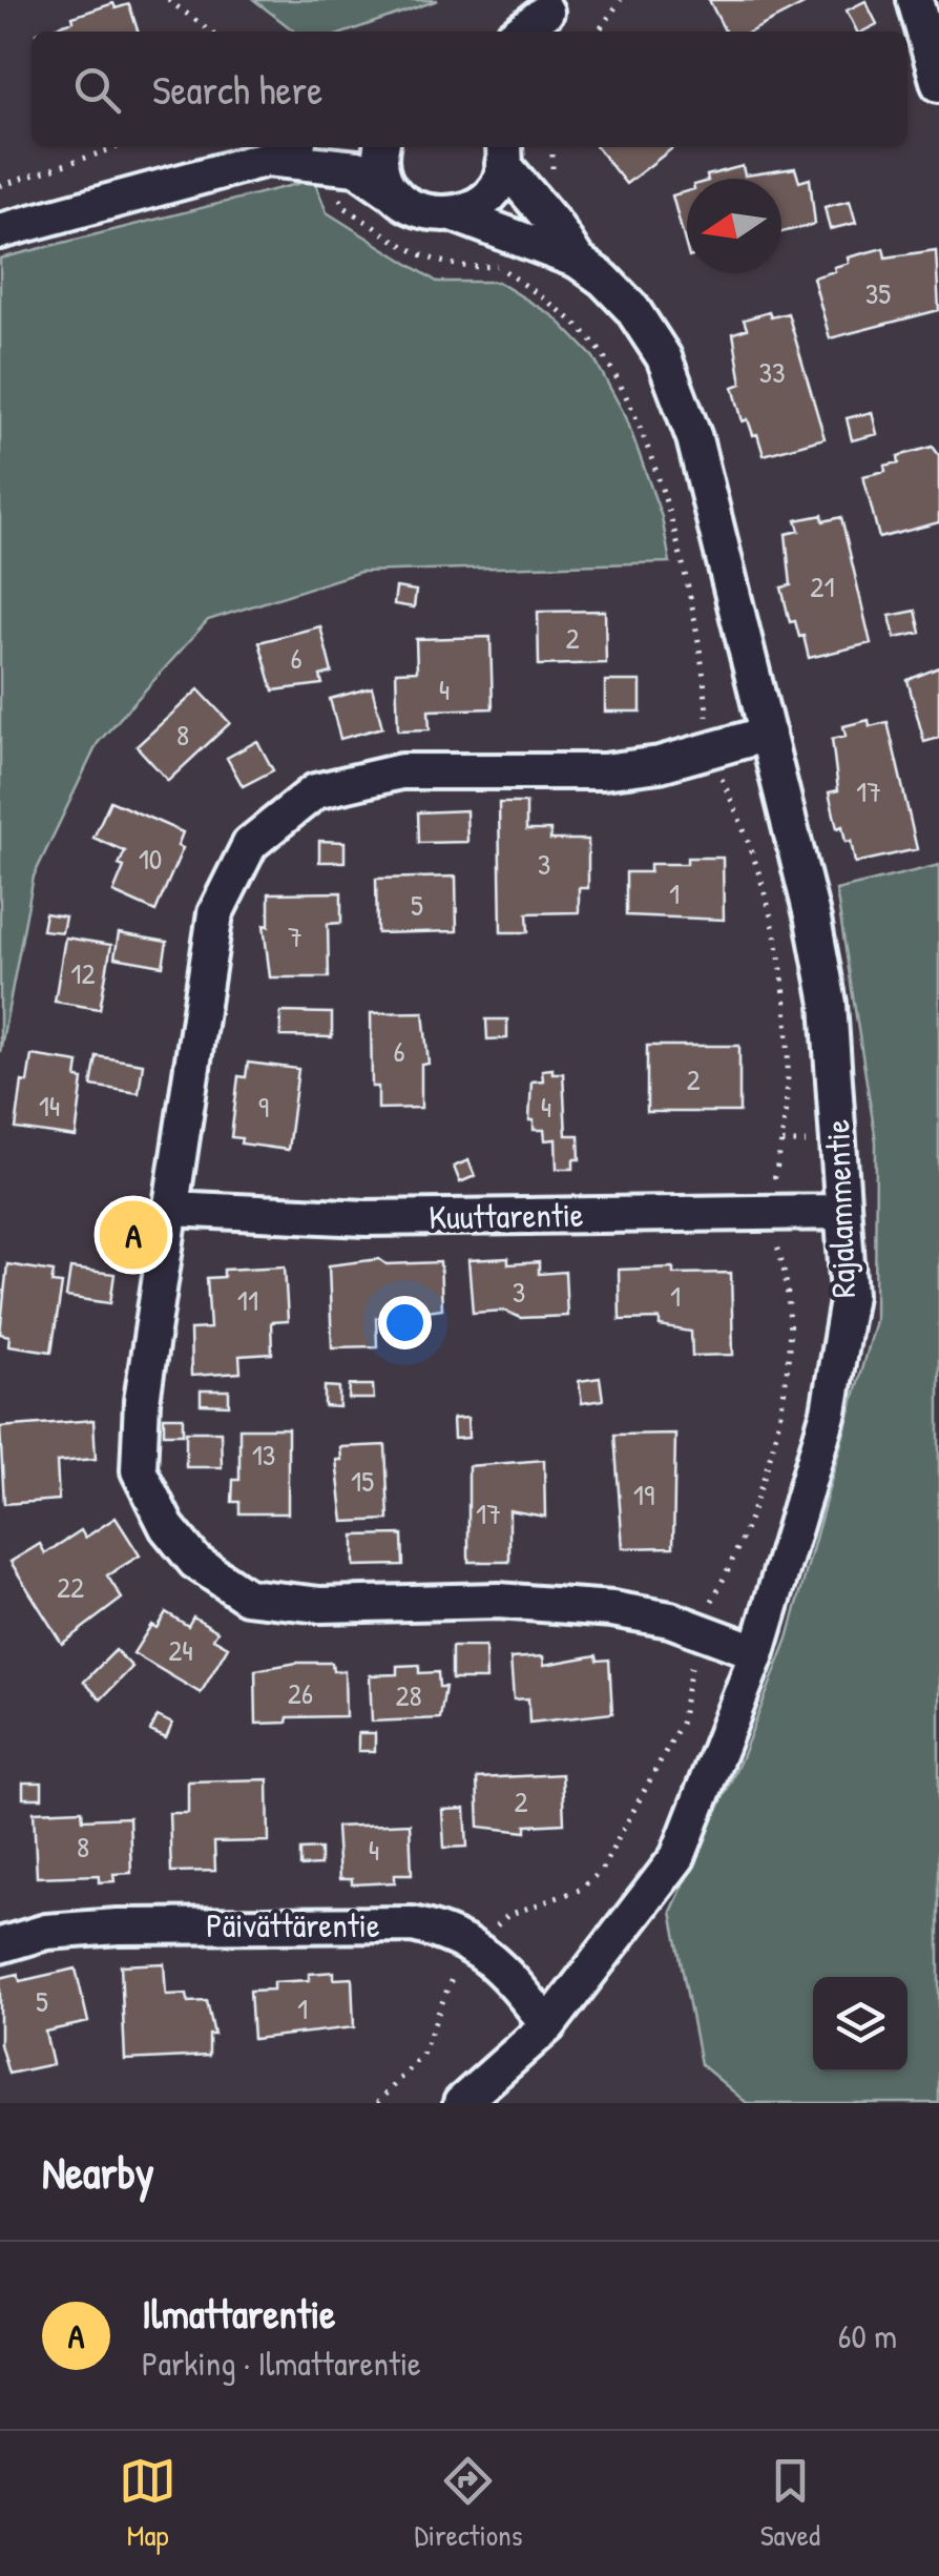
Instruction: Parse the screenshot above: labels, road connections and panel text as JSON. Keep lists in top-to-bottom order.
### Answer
{
  "streets": {
    "street": ["Rajalammentie", "Kuuttarentie", "Päivättärentie"]
  },
  "crossings": [
    ["Rajalammentie", "Kuuttarentie"],
    ["Rajalammentie", "Päivättärentie"]
  ],
  "house_numbers": [
    "35",
    "33",
    "21",
    "2",
    "6",
    "4",
    "8",
    "17",
    "10",
    "3",
    "1",
    "5",
    "7",
    "12",
    "6",
    "2",
    "14",
    "9",
    "4",
    "3",
    "1",
    "11",
    "13",
    "15",
    "19",
    "17",
    "22",
    "24",
    "26",
    "28",
    "2",
    "8",
    "4",
    "5",
    "1"
  ],
  "north": "left",
  "page": {
    "search": "Search here",
    "pins": "A",
    "heading": "Nearby",
    "list": [
      {
        "mark": "A",
        "name": "Ilmattarentie",
        "note": "Parking · Ilmattarentie",
        "value": "60 m"
      }
    ],
    "nav": ["Map", "Directions", "Saved"]
  }
}
